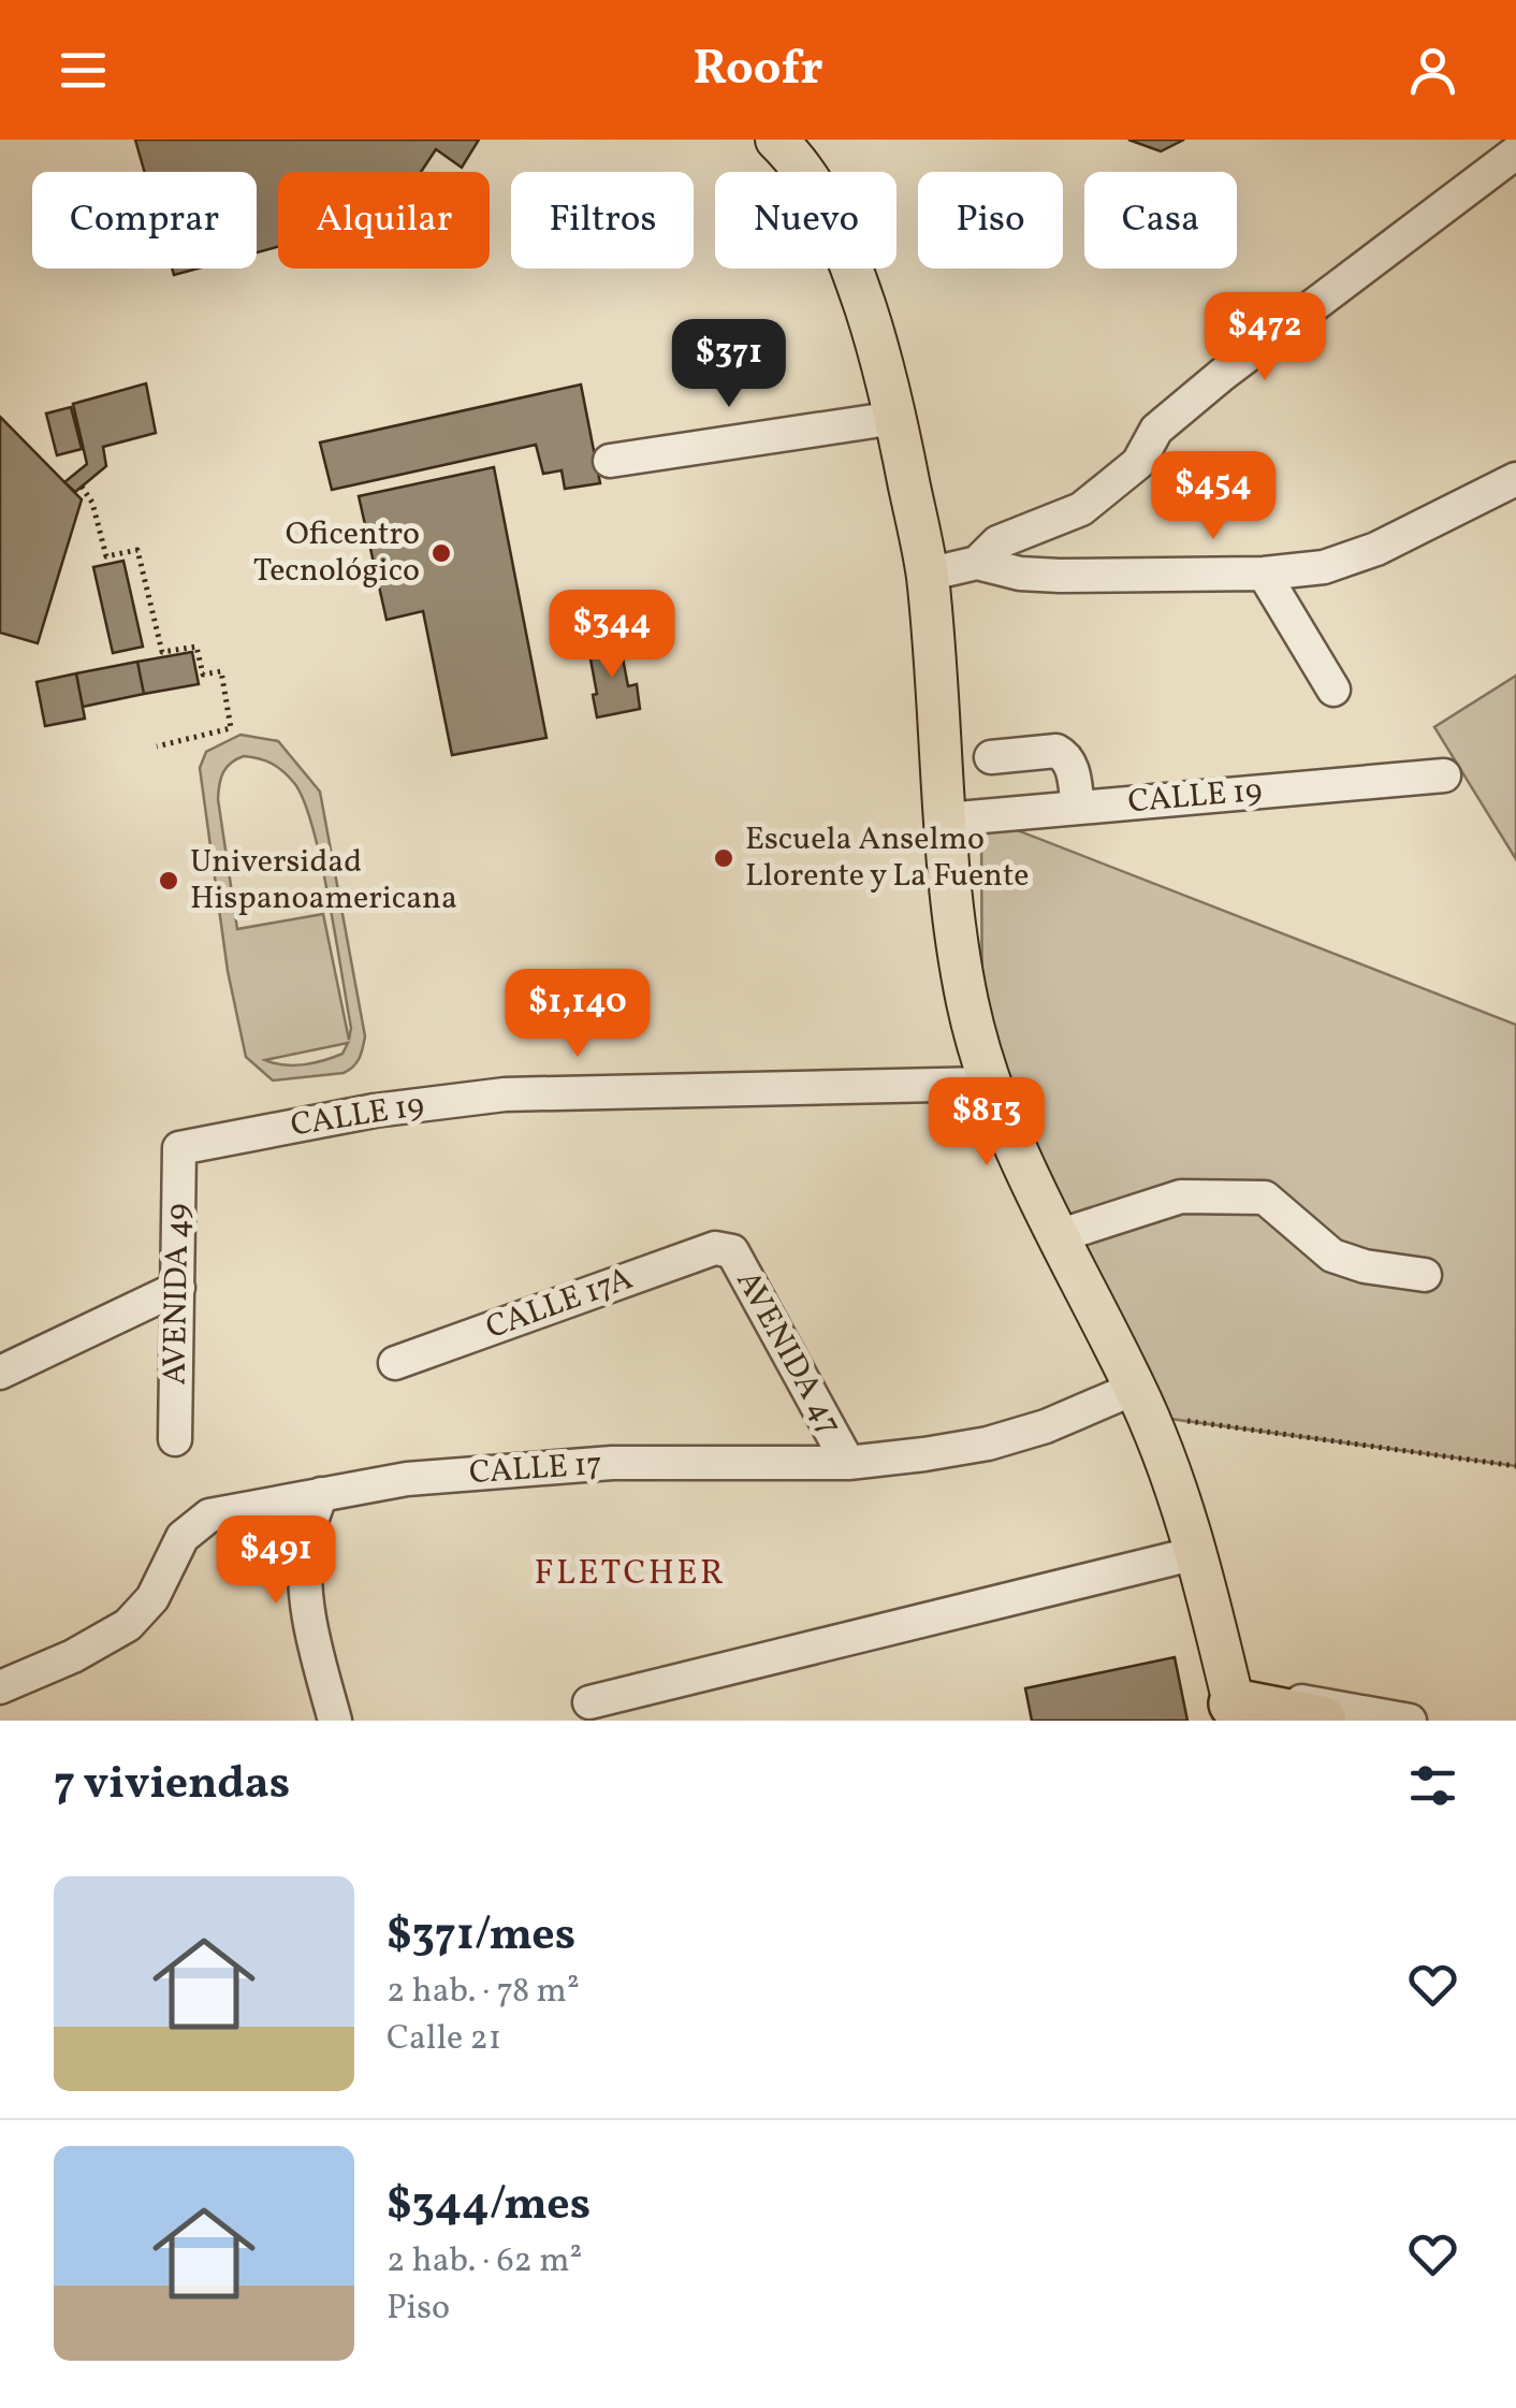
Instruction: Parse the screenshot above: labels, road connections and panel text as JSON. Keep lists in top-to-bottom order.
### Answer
{
  "streets": {
    "street": [
      "CALLE 19",
      "AVENIDA 49",
      "CALLE 17A",
      "AVENIDA 47",
      "CALLE 17"
    ]
  },
  "crossings": [
    ["CALLE 19", "AVENIDA 49"],
    ["CALLE 17A", "AVENIDA 47"],
    ["AVENIDA 47", "CALLE 17"]
  ],
  "districts": ["FLETCHER"],
  "places": ["Oficentro Tecnológico", "Escuela Anselmo Llorente y La Fuente", "Universidad Hispanoamericana"],
  "page": {
    "header": "Roofr",
    "chip": [
      "Comprar",
      "Alquilar",
      "Filtros",
      "Nuevo",
      "Piso",
      "Casa"
    ],
    "price": [
      "$472",
      "$371",
      "$454",
      "$344",
      "$1,140",
      "$813",
      "$491"
    ],
    "heading": "7 viviendas",
    "list": [
      {
        "name": "$371/mes",
        "note": "2 hab. · 78 m² · Calle 21"
      },
      {
        "name": "$344/mes",
        "note": "2 hab. · 62 m² · Piso"
      }
    ]
  }
}
